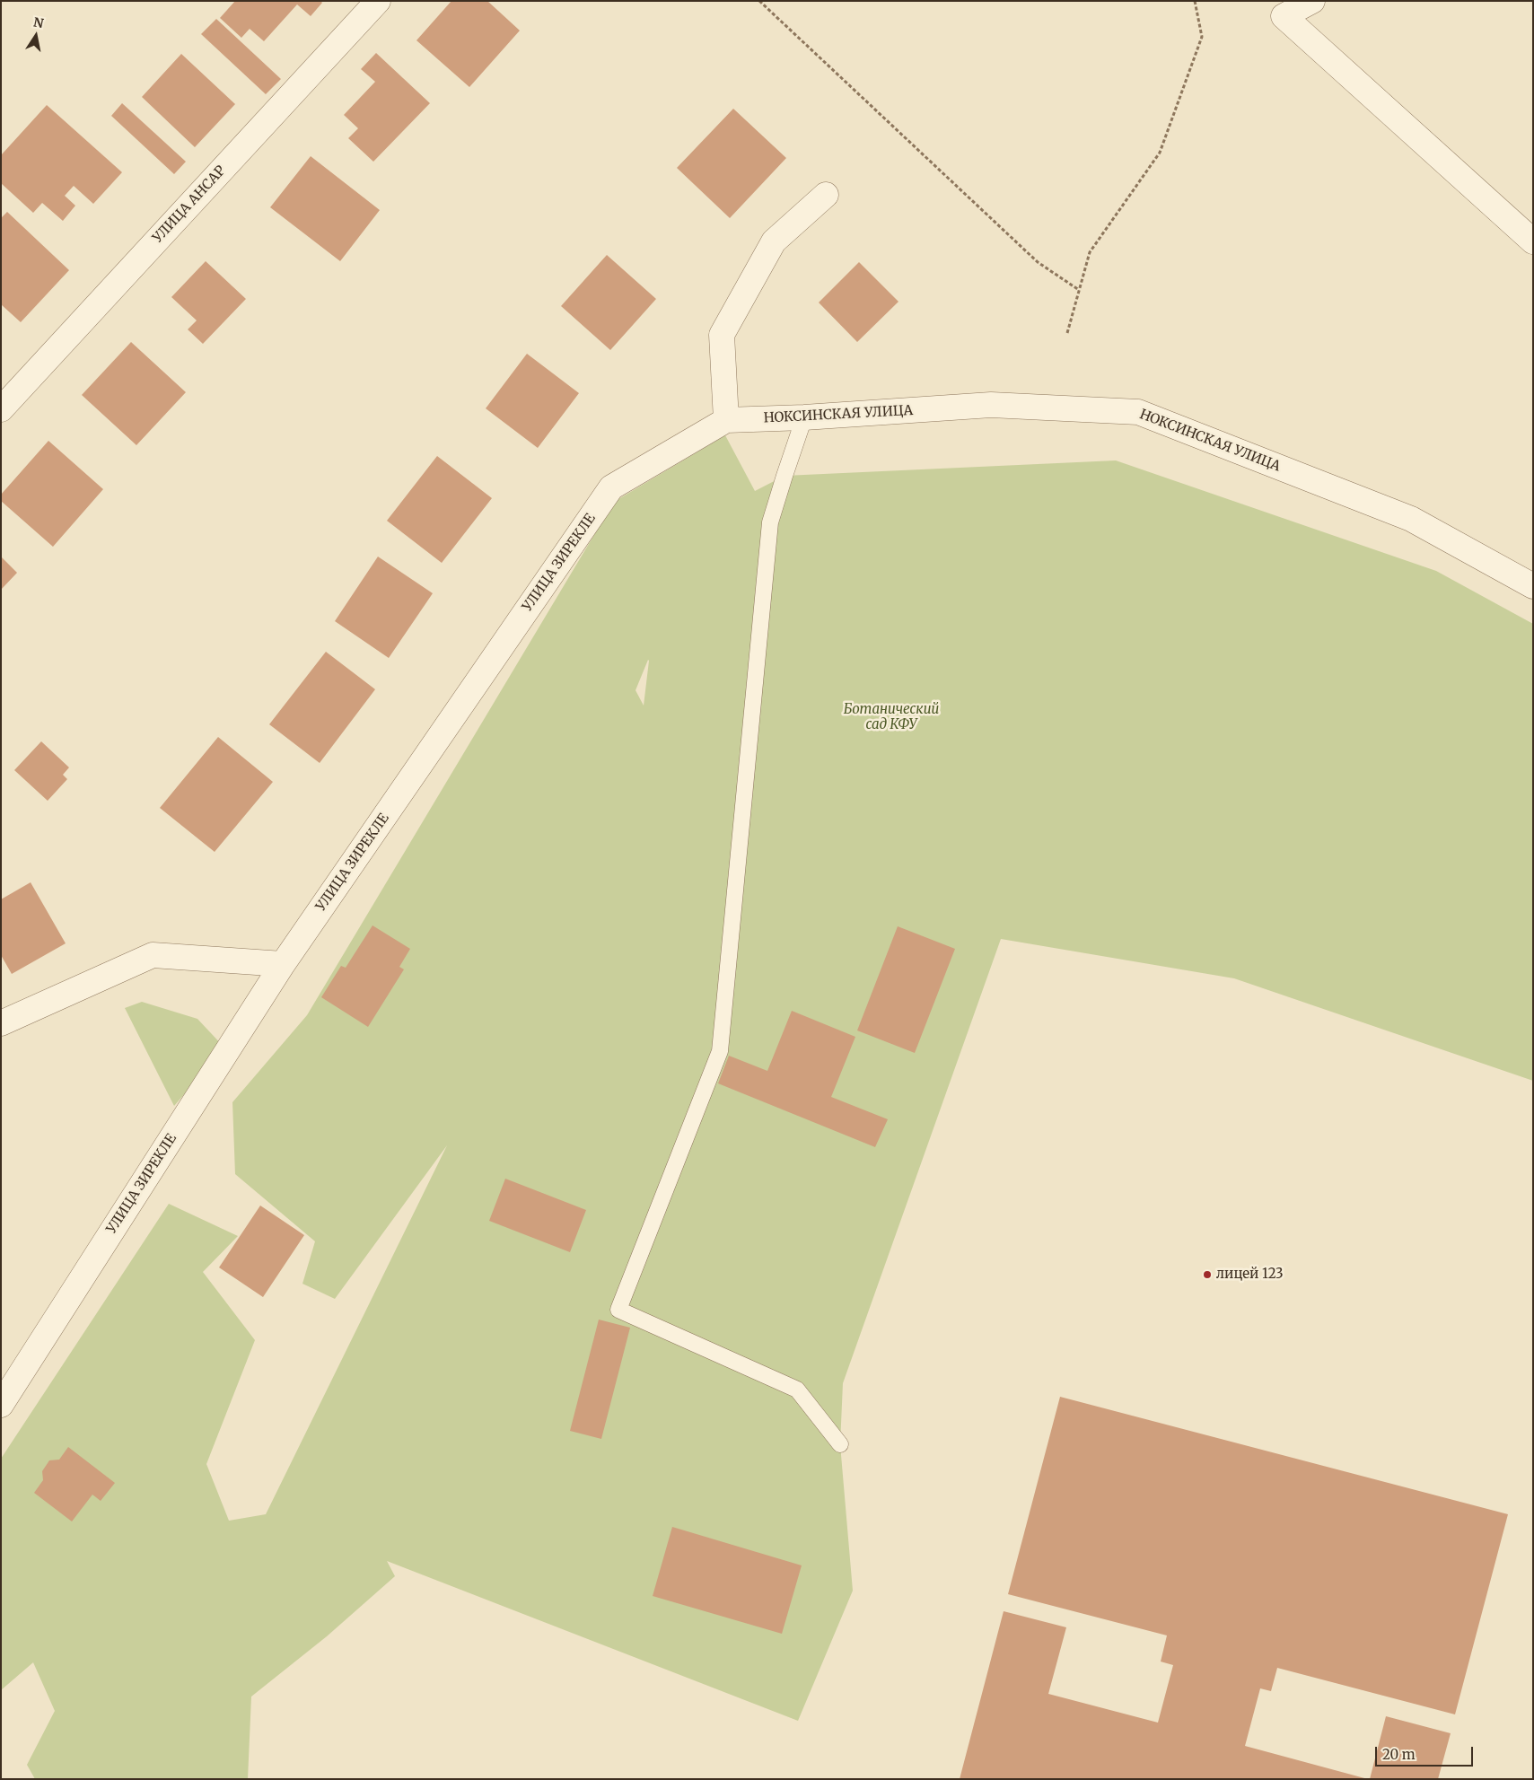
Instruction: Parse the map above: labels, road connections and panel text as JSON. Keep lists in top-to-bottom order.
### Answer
{
  "streets": {
    "street": ["УЛИЦА АНСАР", "НОКСИНСКАЯ УЛИЦА", "УЛИЦА ЗИРЕКЛЕ"]
  },
  "crossings": [
    ["НОКСИНСКАЯ УЛИЦА", "УЛИЦА ЗИРЕКЛЕ"]
  ],
  "parks": ["Ботанический сад КФУ"],
  "places": ["лицей 123"],
  "scale_bar": "20 m",
  "north": "top"
}
